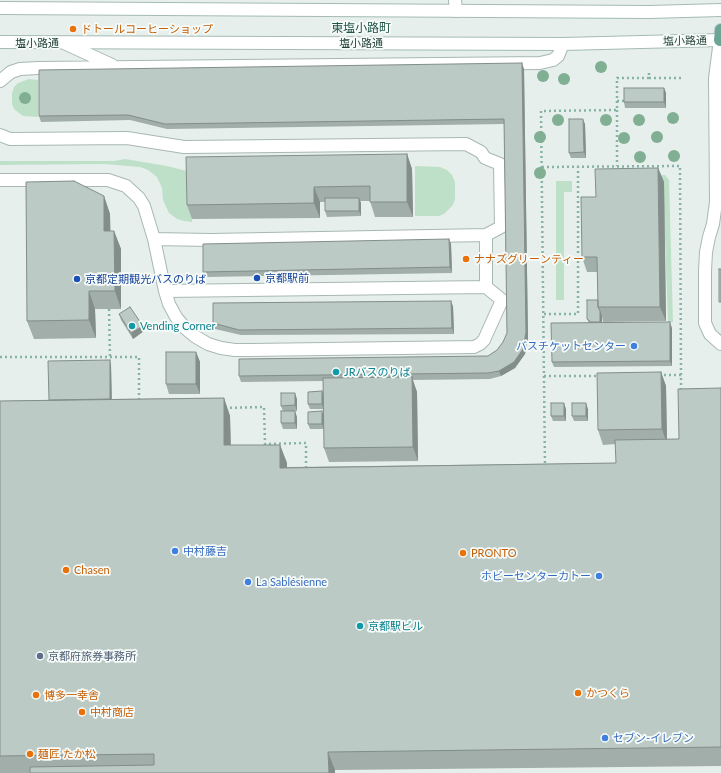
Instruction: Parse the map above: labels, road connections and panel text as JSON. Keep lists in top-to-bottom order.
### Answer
{
  "streets": {
    "street": ["塩小路通"]
  },
  "districts": ["東塩小路町"],
  "places": [
    "ドトールコーヒーショップ",
    "ナナズグリーンティー",
    "京都駅前",
    "京都定期観光バスのりば",
    "Vending Corner",
    "バスチケットセンター",
    "JRバスのりば",
    "中村藤吉",
    "PRONTO",
    "Chasen",
    "ホビーセンターカトー",
    "La Sablésienne",
    "京都駅ビル",
    "京都府旅券事務所",
    "かつくら",
    "博多一幸舎",
    "中村商店",
    "セブン-イレブン",
    "麺匠 たか松"
  ]
}
